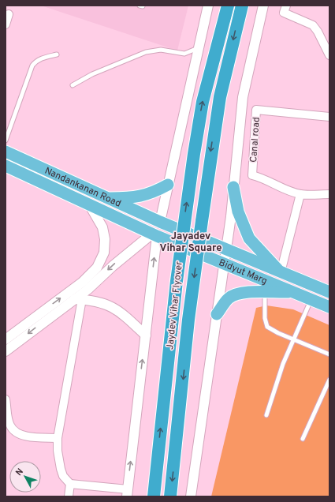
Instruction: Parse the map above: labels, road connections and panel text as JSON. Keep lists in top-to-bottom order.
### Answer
{
  "streets": {
    "highway": ["Jaydev Vihar Flyover"],
    "main road": ["Nandankanan Road", "Bidyut Marg"],
    "street": ["Canal road"]
  },
  "crossings": [
    ["Nandankanan Road", "Bidyut Marg"]
  ],
  "districts": ["Jayadev Vihar Square"],
  "north": "top left"
}
